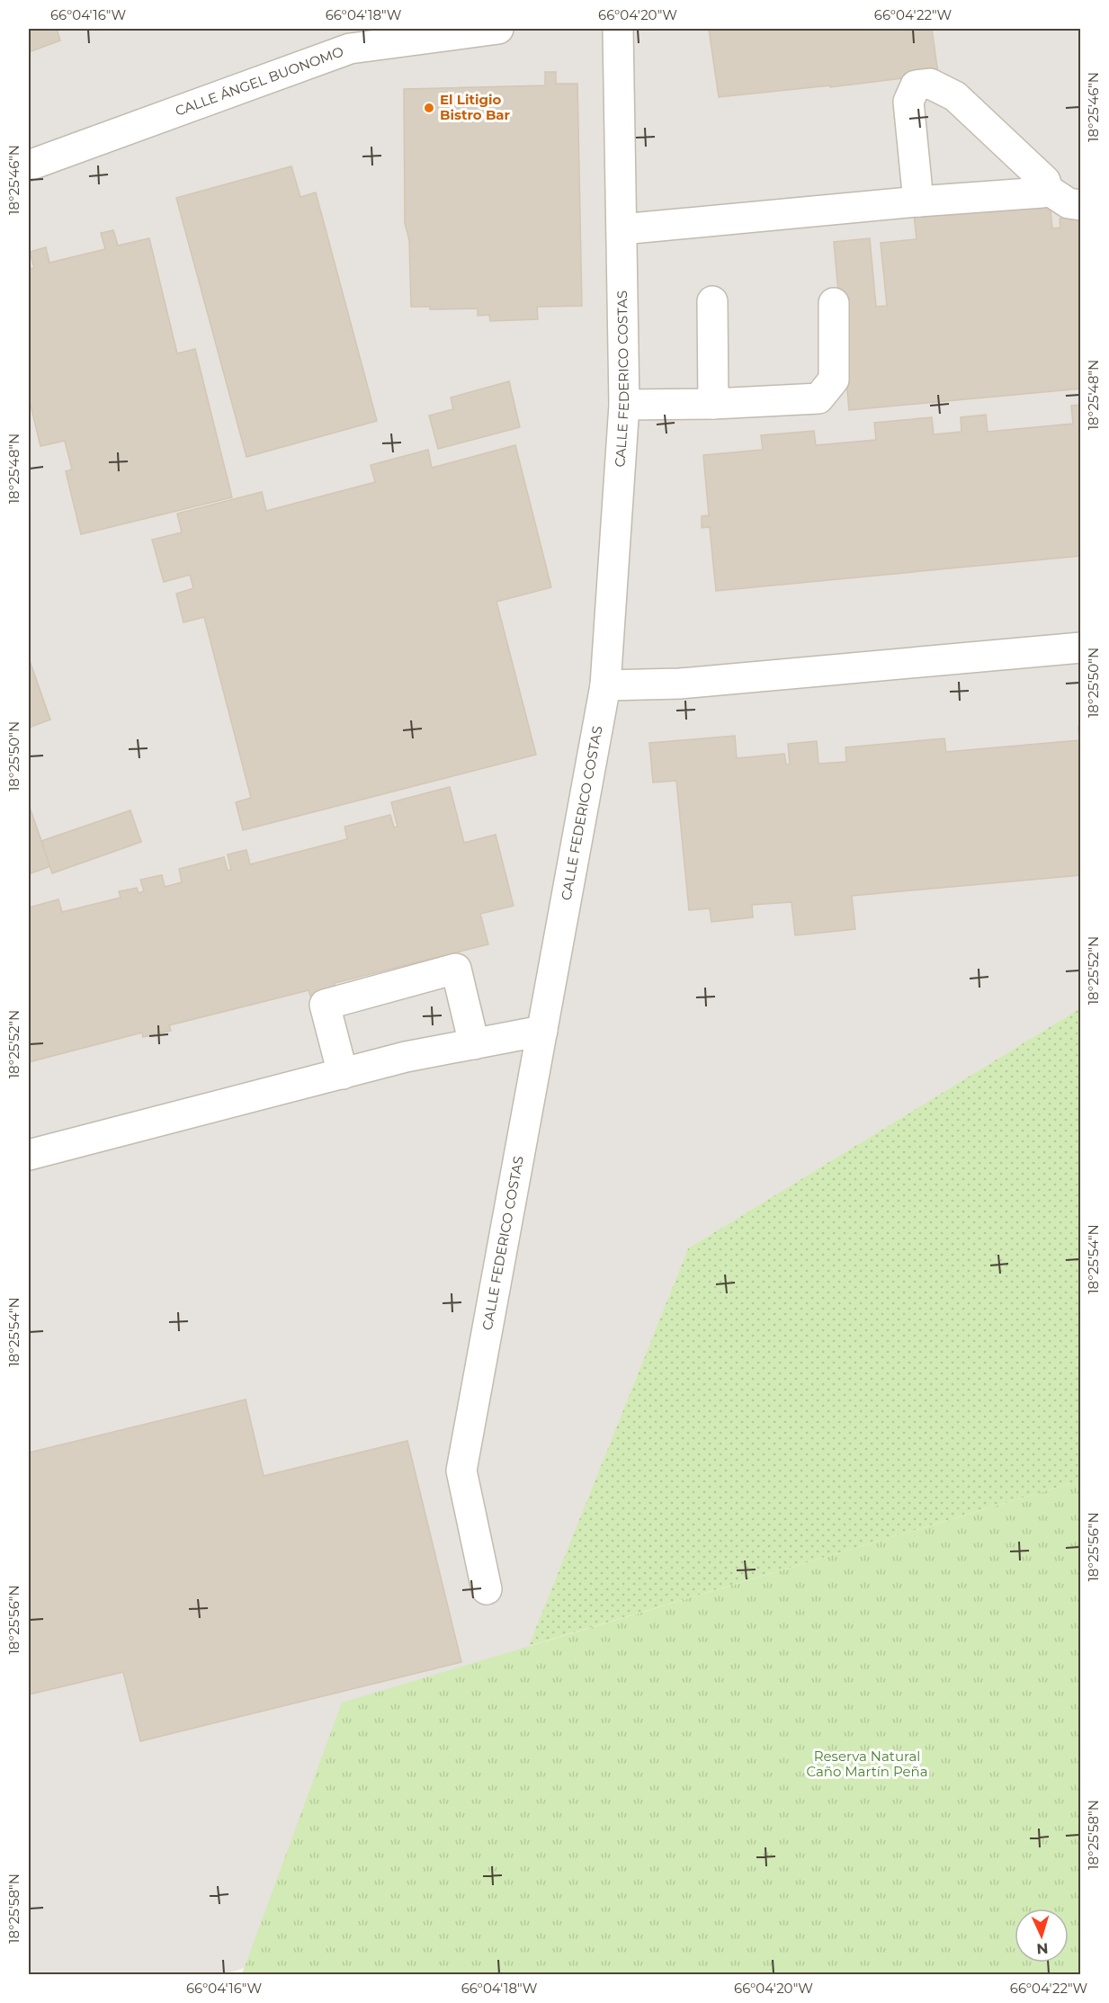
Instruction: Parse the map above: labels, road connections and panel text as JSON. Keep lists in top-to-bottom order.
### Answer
{
  "streets": {
    "street": ["CALLE ÁNGEL BUONOMO", "CALLE FEDERICO COSTAS"]
  },
  "parks": ["Reserva Natural Caño Martín Peña"],
  "places": ["El Litigio Bistro Bar"],
  "north": "bottom",
  "coordinates": [
    "66°04'16\"W",
    "66°04'18\"W",
    "66°04'20\"W",
    "66°04'22\"W",
    "18°25'46\"N",
    "18°25'48\"N",
    "18°25'50\"N",
    "18°25'52\"N",
    "18°25'54\"N",
    "18°25'56\"N",
    "18°25'58\"N"
  ]
}
